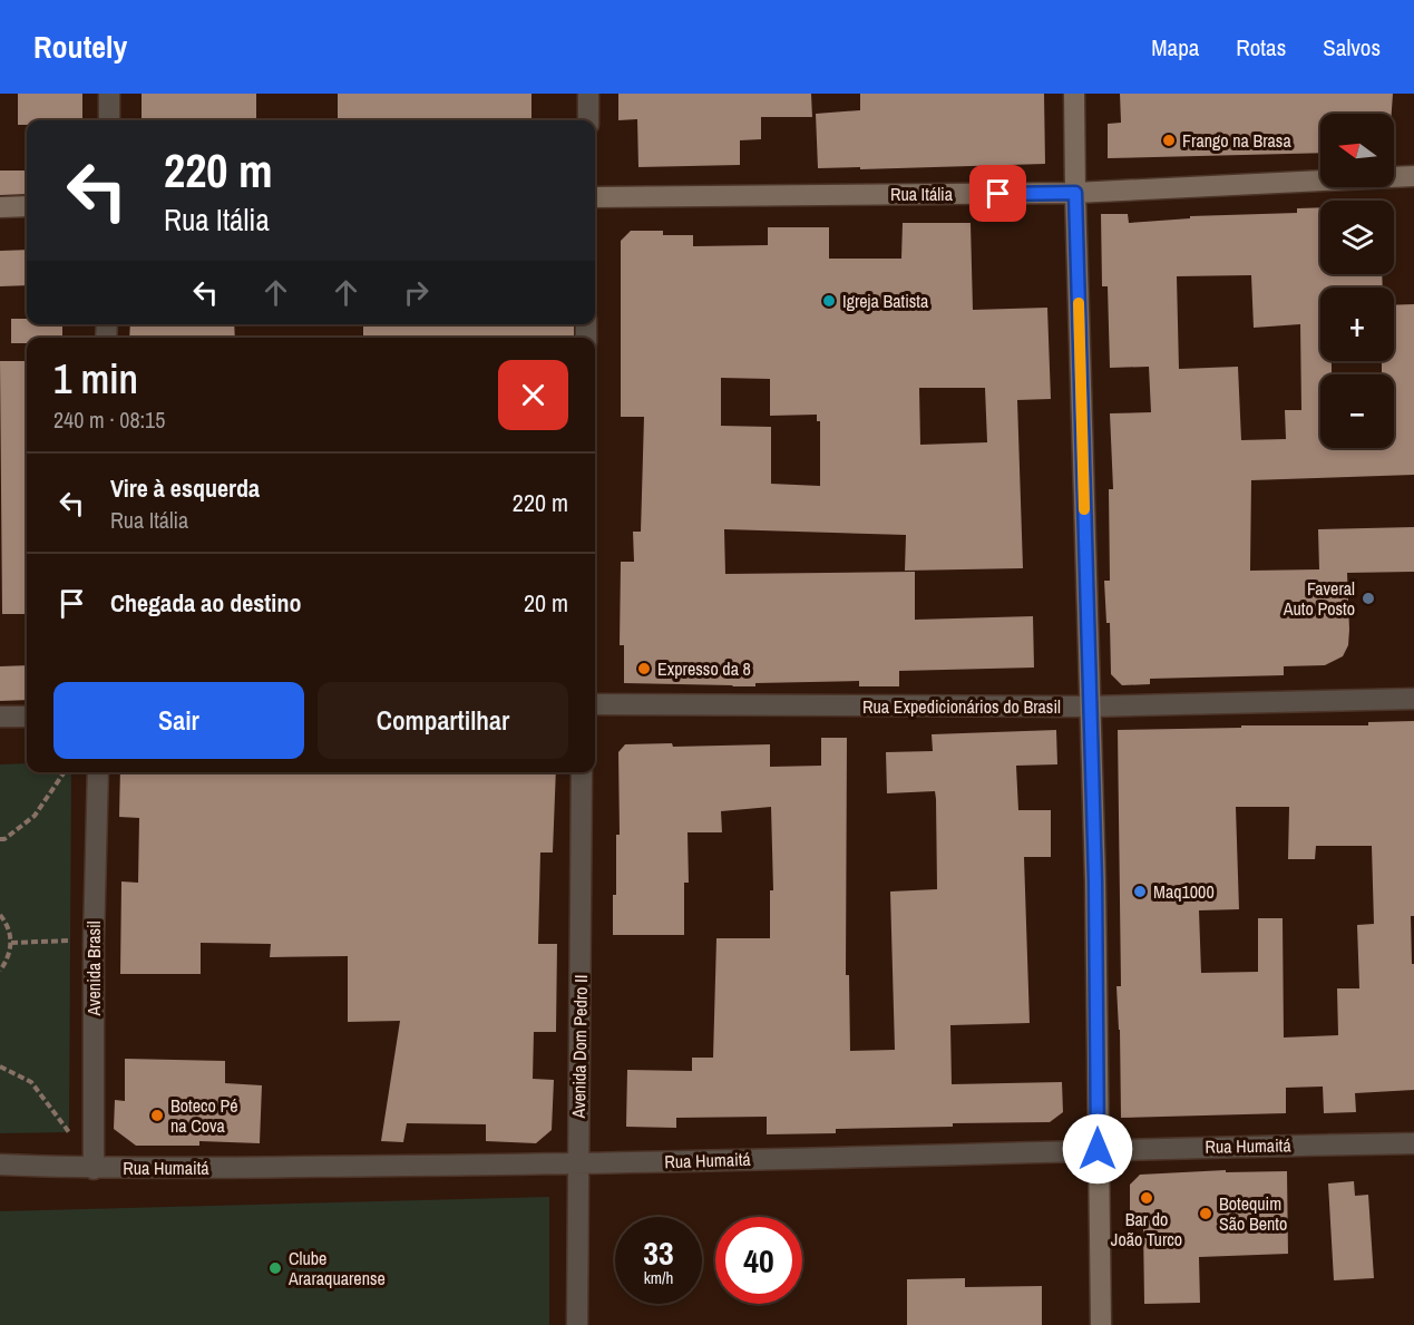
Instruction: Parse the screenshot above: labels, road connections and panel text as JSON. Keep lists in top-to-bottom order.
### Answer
{
  "streets": {
    "street": [
      "Rua Itália",
      "Rua Expedicionários do Brasil",
      "Avenida Brasil",
      "Avenida Dom Pedro II",
      "Rua Humaitá"
    ]
  },
  "crossings": [
    ["Avenida Brasil", "Rua Humaitá"],
    ["Avenida Dom Pedro II", "Rua Humaitá"]
  ],
  "places": [
    "Frango na Brasa",
    "Igreja Batista",
    "Faveral Auto Posto",
    "Expresso da 8",
    "Maq1000",
    "Boteco Pé na Cova",
    "Bar do João Turco",
    "Botequim São Bento",
    "Clube Araraquarense"
  ],
  "north": "left",
  "page": {
    "header": "Routely",
    "nav": ["Mapa", "Rotas", "Salvos"],
    "map_buttons": ["+", "−"],
    "turn": ["220 m", "Rua Itália"],
    "heading": ["1 min", "240 m · 08:15"],
    "list": [
      {
        "name": "Vire à esquerda",
        "note": "Rua Itália",
        "value": "220 m"
      },
      {
        "name": "Chegada ao destino",
        "value": "20 m"
      }
    ],
    "buttons": ["Sair", "Compartilhar"],
    "speed": "33 km/h",
    "limit": "40"
  }
}
